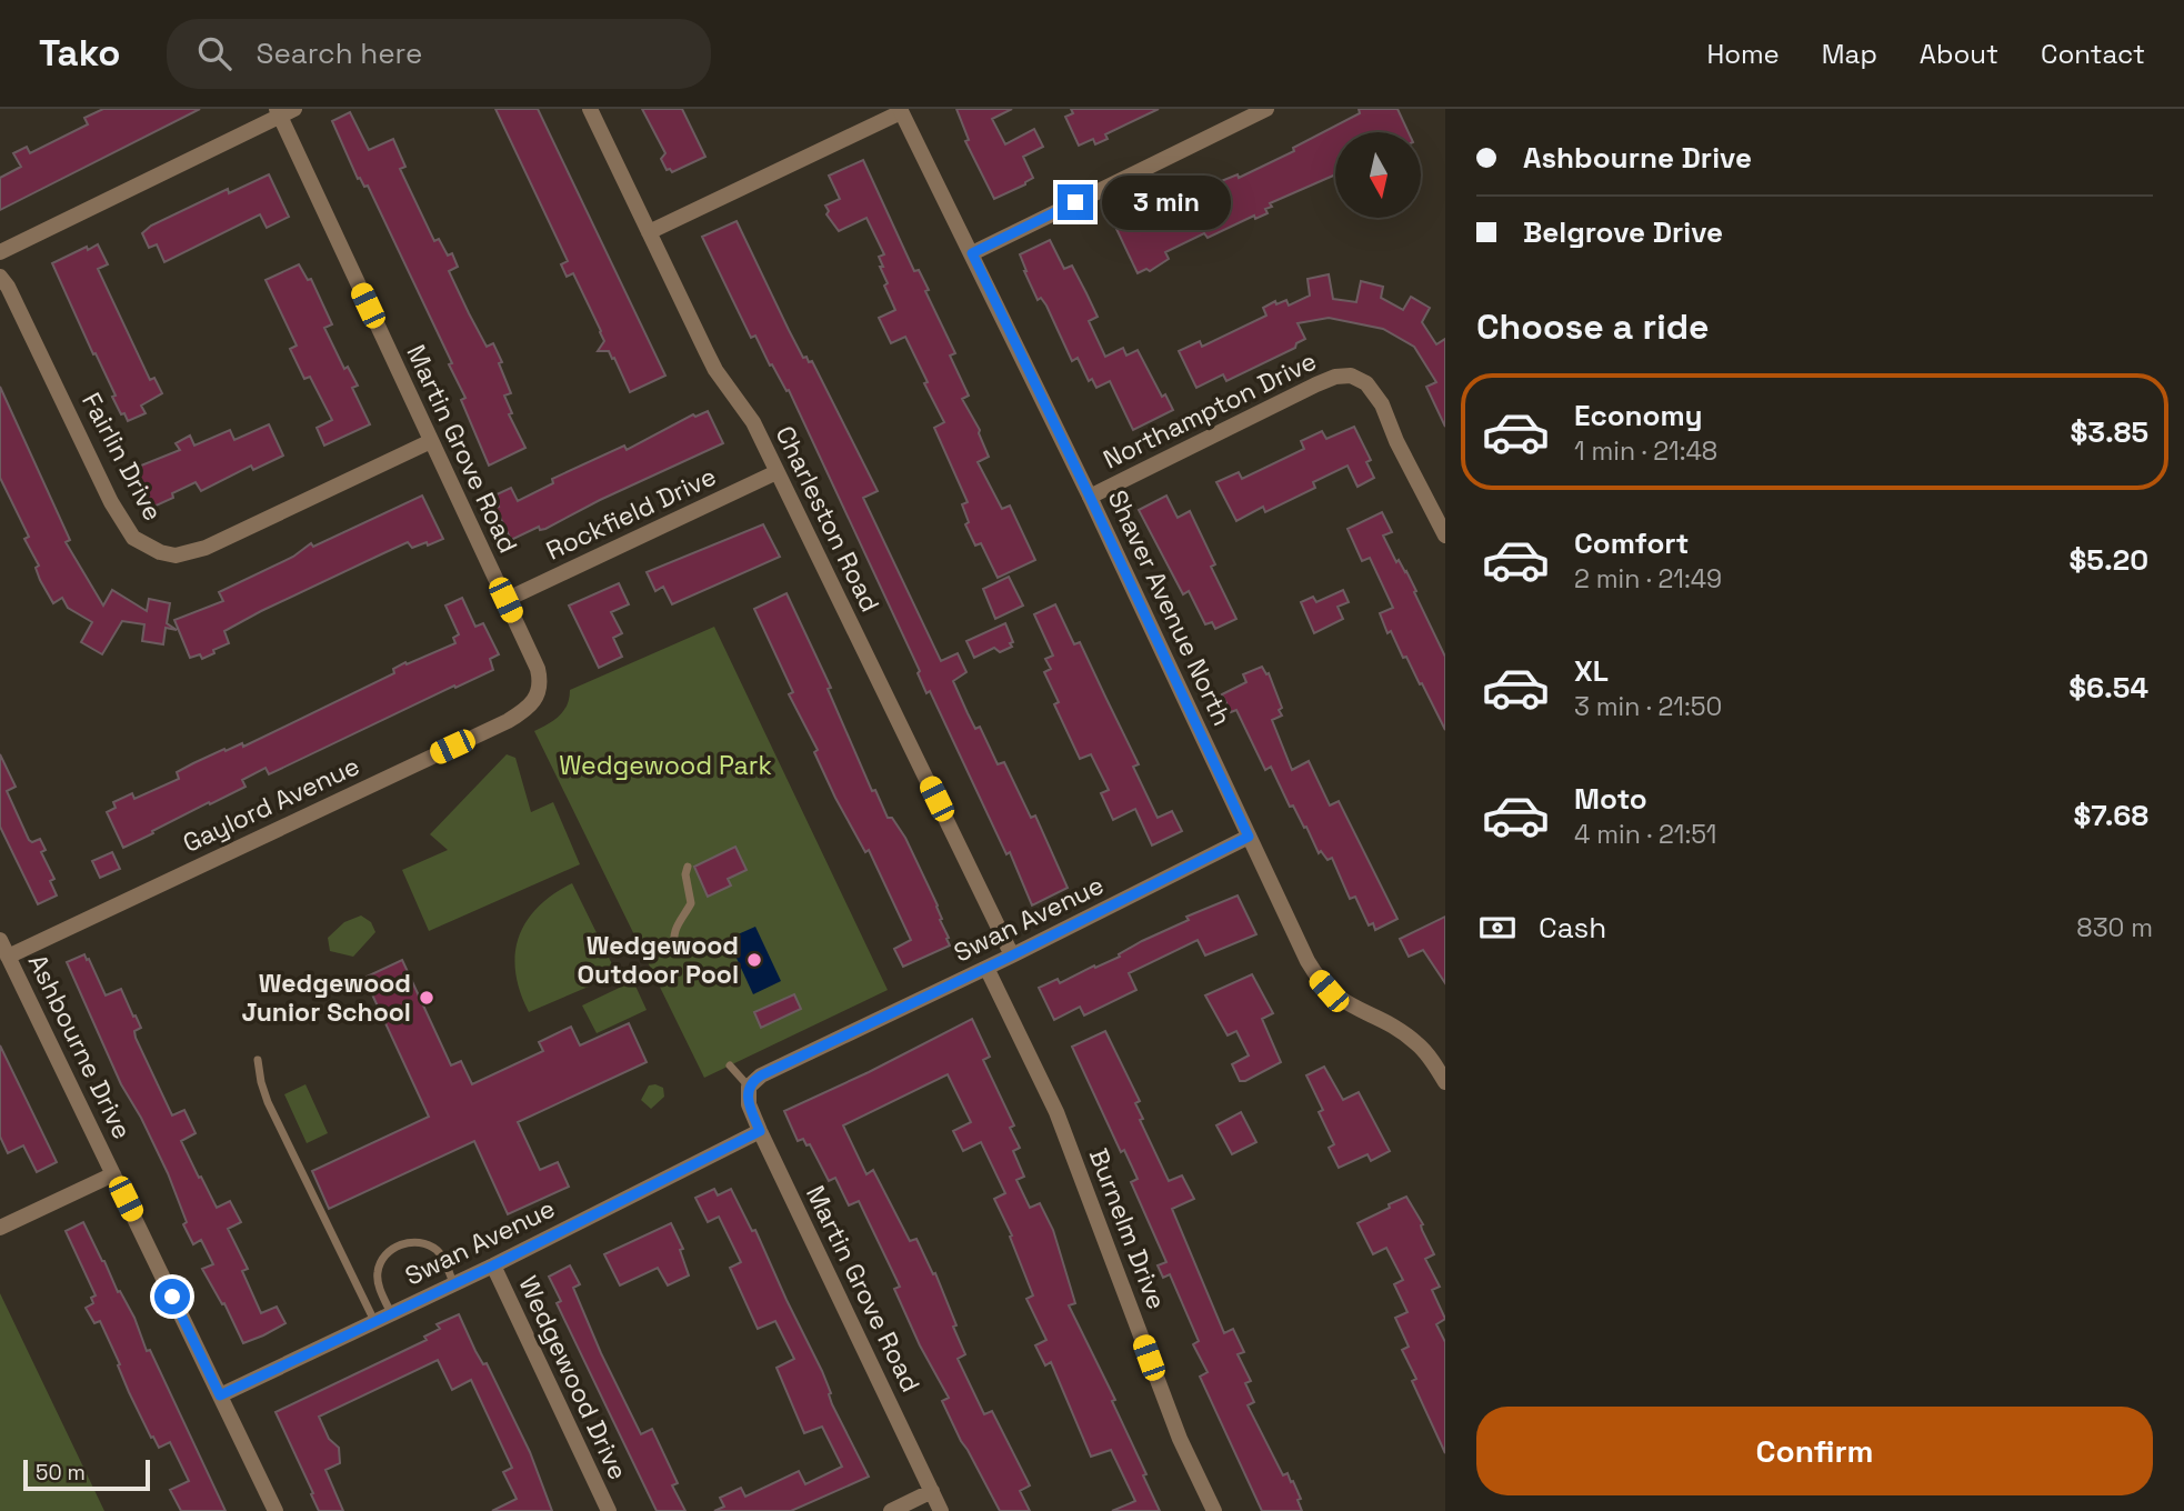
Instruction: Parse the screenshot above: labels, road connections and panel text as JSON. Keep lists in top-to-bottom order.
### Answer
{
  "streets": {
    "street": [
      "Northampton Drive",
      "Martin Grove Road",
      "Fairlin Drive",
      "Rockfield Drive",
      "Charleston Road",
      "Shaver Avenue North",
      "Gaylord Avenue",
      "Swan Avenue",
      "Ashbourne Drive",
      "Burnelm Drive",
      "Wedgewood Drive"
    ]
  },
  "crossings": [
    ["Northampton Drive", "Shaver Avenue North"],
    ["Martin Grove Road", "Fairlin Drive"],
    ["Martin Grove Road", "Rockfield Drive"],
    ["Martin Grove Road", "Gaylord Avenue"],
    ["Martin Grove Road", "Swan Avenue"],
    ["Rockfield Drive", "Charleston Road"],
    ["Charleston Road", "Swan Avenue"],
    ["Shaver Avenue North", "Swan Avenue"],
    ["Gaylord Avenue", "Ashbourne Drive"],
    ["Swan Avenue", "Ashbourne Drive"],
    ["Swan Avenue", "Burnelm Drive"],
    ["Swan Avenue", "Wedgewood Drive"]
  ],
  "parks": ["Wedgewood Park"],
  "places": ["Wedgewood Outdoor Pool", "Wedgewood Junior School"],
  "scale_bar": "50 m",
  "north": "bottom",
  "page": {
    "header": "Tako",
    "search": "Search here",
    "nav": [
      "Home",
      "Map",
      "About",
      "Contact"
    ],
    "banner": ["Ashbourne Drive", "Belgrove Drive"],
    "bubble": "3 min",
    "heading": "Choose a ride",
    "list": [
      {
        "name": "Economy",
        "note": "1 min · 21:48",
        "value": "$3.85"
      },
      {
        "name": "Comfort",
        "note": "2 min · 21:49",
        "value": "$5.20"
      },
      {
        "name": "XL",
        "note": "3 min · 21:50",
        "value": "$6.54"
      },
      {
        "name": "Moto",
        "note": "4 min · 21:51",
        "value": "$7.68"
      }
    ],
    "pay": ["Cash", "830 m"],
    "buttons": "Confirm",
    "scale": "50 m"
  }
}
